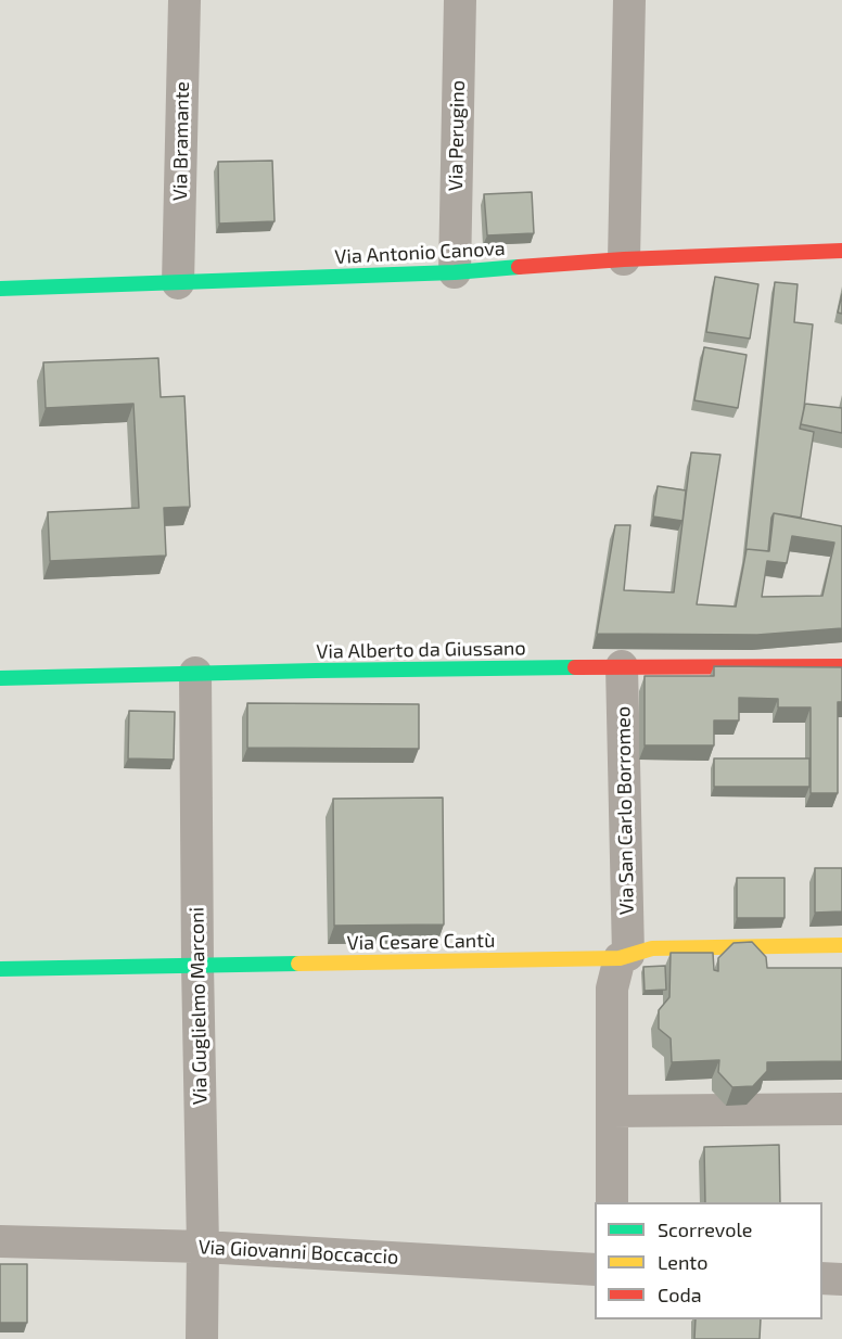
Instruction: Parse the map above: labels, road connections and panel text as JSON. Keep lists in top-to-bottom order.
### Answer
{
  "streets": {
    "street": [
      "Via Perugino",
      "Via Bramante",
      "Via Antonio Canova",
      "Via Alberto da Giussano",
      "Via San Carlo Borromeo",
      "Via Cesare Cantù",
      "Via Guglielmo Marconi",
      "Via Giovanni Boccaccio"
    ]
  },
  "crossings": [
    ["Via Perugino", "Via Antonio Canova"],
    ["Via Bramante", "Via Antonio Canova"],
    ["Via Alberto da Giussano", "Via San Carlo Borromeo"],
    ["Via Alberto da Giussano", "Via Guglielmo Marconi"],
    ["Via San Carlo Borromeo", "Via Cesare Cantù"],
    ["Via Cesare Cantù", "Via Guglielmo Marconi"],
    ["Via Guglielmo Marconi", "Via Giovanni Boccaccio"]
  ],
  "legend": ["Scorrevole", "Lento", "Coda"]
}
